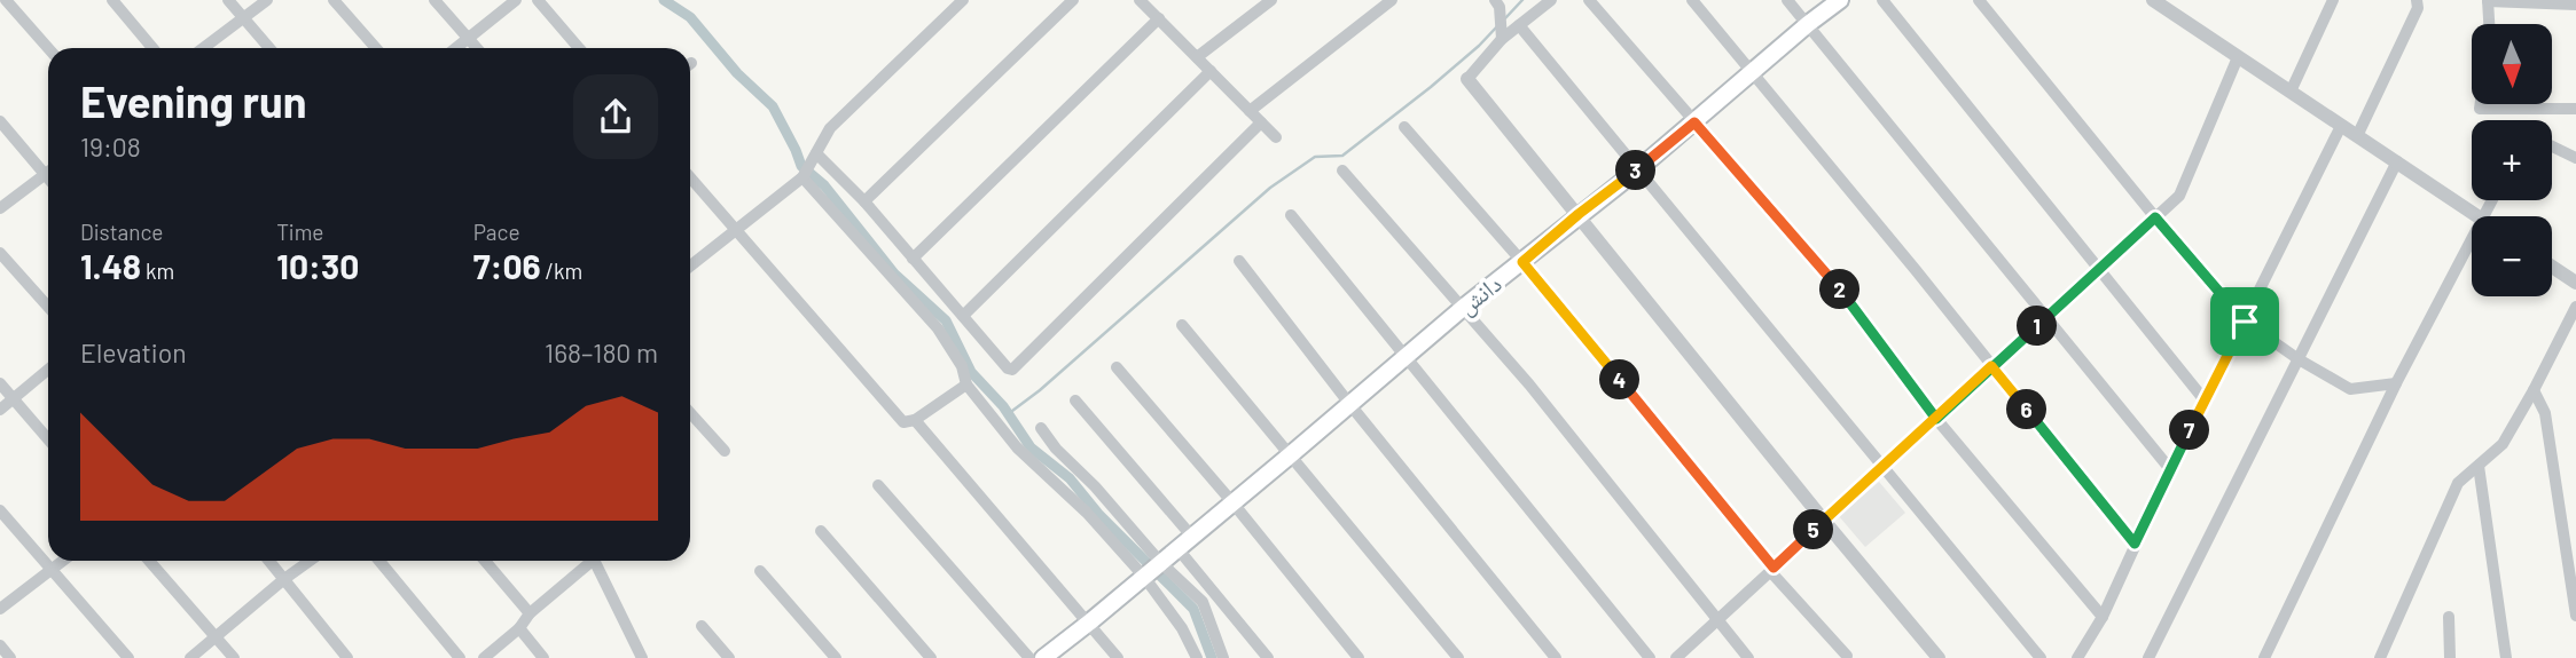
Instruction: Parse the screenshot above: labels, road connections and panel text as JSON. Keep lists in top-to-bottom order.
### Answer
{
  "streets": {
    "main road": ["دانش"]
  },
  "north": "bottom",
  "page": {
    "map_buttons": ["+", "−"],
    "heading": ["Evening run", "19:08"],
    "pins": [
      "3",
      "2",
      "1",
      "4",
      "6",
      "7",
      "5"
    ],
    "stats": [
      ["Distance", "1.48 km"],
      ["Time", "10:30"],
      ["Pace", "7:06 /km"]
    ],
    "chart": ["Elevation", "168–180 m"]
  }
}
